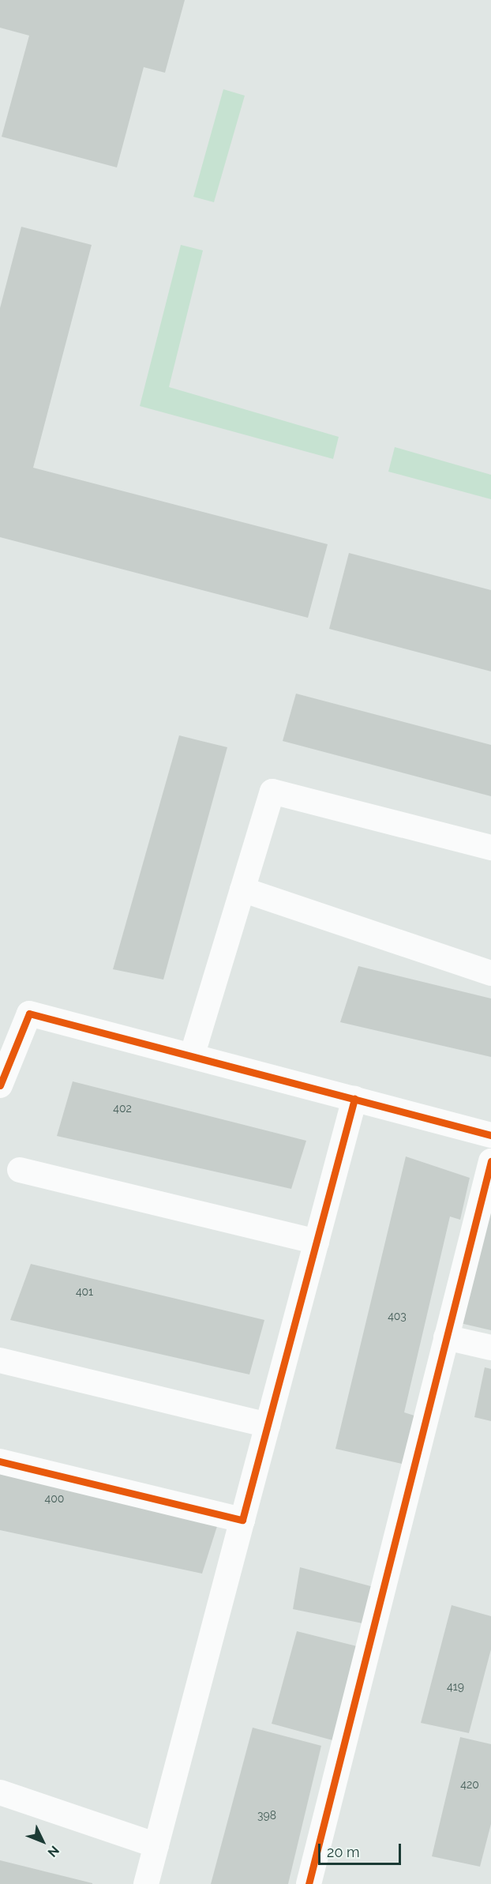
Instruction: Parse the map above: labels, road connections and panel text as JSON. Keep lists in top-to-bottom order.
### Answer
{
  "house_numbers": [
    "402",
    "401",
    "403",
    "400",
    "419",
    "420",
    "398"
  ],
  "scale_bar": "20 m",
  "north": "bottom right"
}
